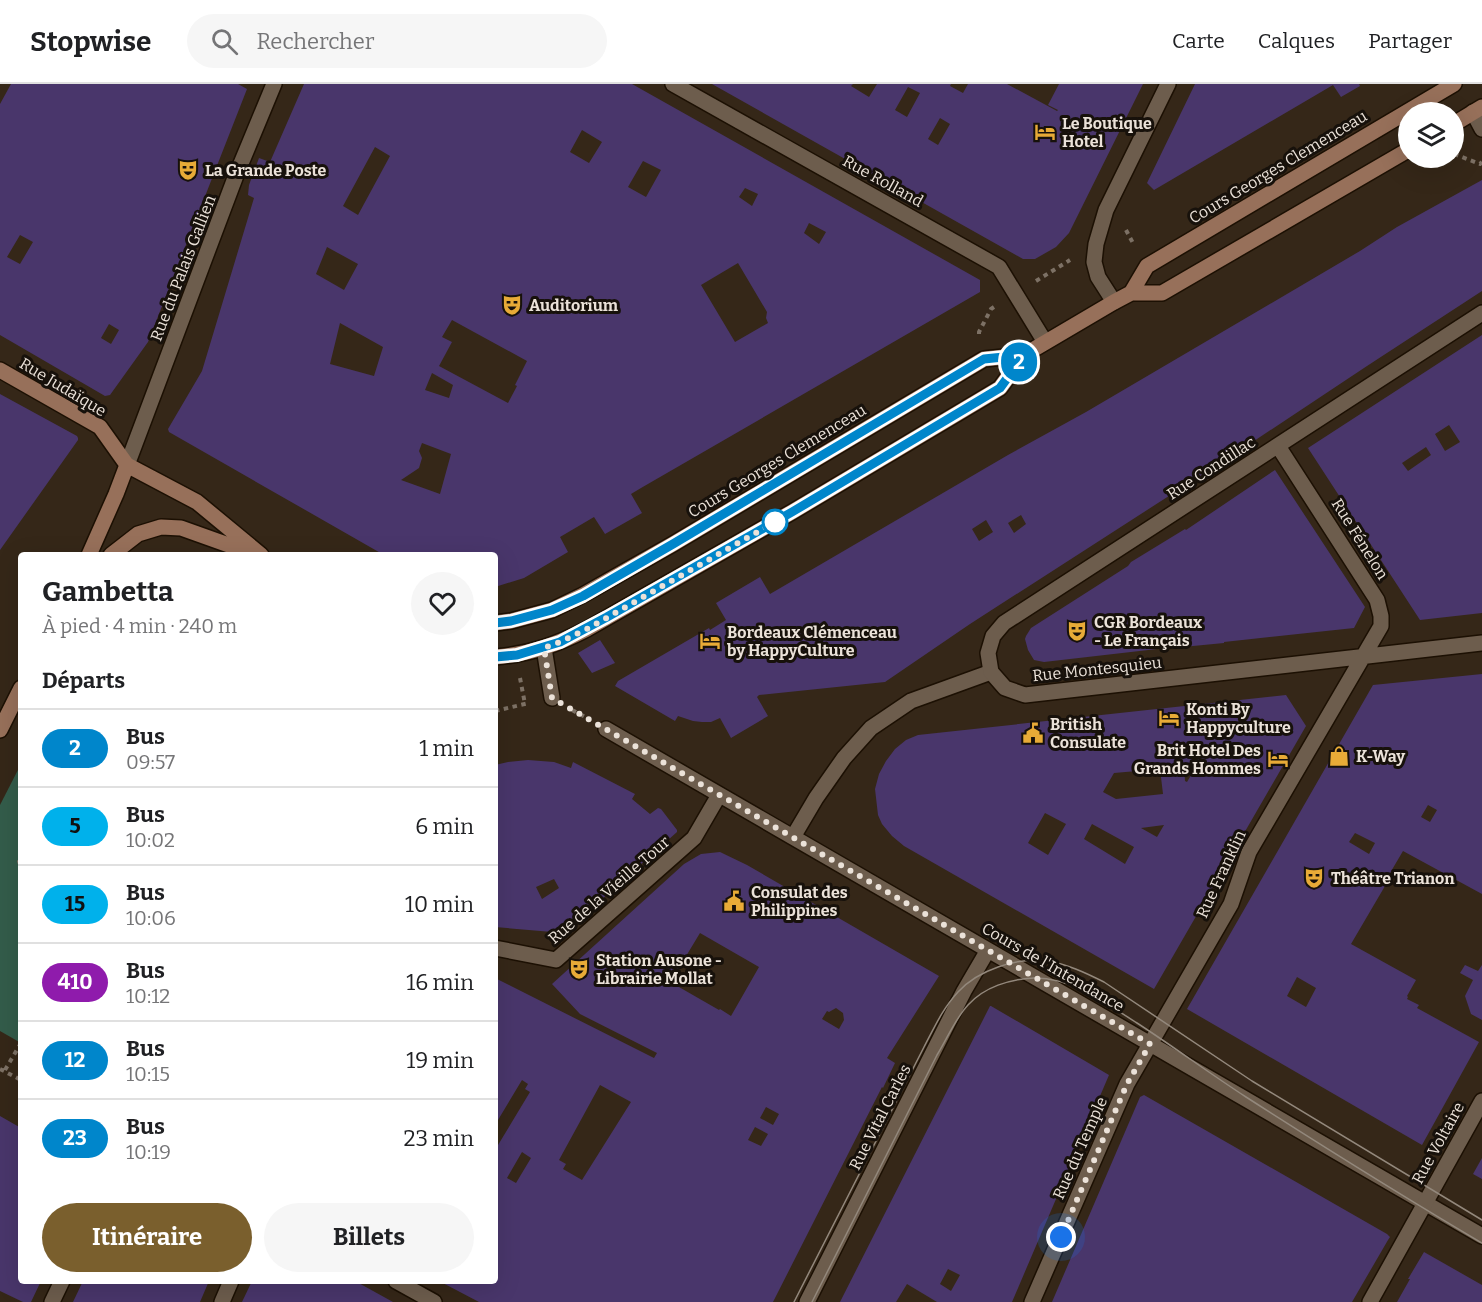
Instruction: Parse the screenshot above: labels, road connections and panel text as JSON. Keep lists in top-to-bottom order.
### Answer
{
  "streets": {
    "main road": ["Cours Georges Clemenceau", "Rue Judaïque"],
    "street": [
      "Rue Rolland",
      "Rue du Palais Gallien",
      "Rue Condillac",
      "Rue Fénelon",
      "Rue Montesquieu",
      "Rue Franklin",
      "Rue de la Vieille Tour",
      "Cours de l'Intendance",
      "Rue Vital Carles",
      "Rue Voltaire",
      "Rue du Temple"
    ]
  },
  "crossings": [
    ["Cours Georges Clemenceau", "Rue Rolland"],
    ["Rue du Palais Gallien", "Rue Judaïque"],
    ["Rue Condillac", "Rue Fénelon"],
    ["Rue Condillac", "Rue Montesquieu"],
    ["Rue Fénelon", "Rue Montesquieu"],
    ["Rue Fénelon", "Rue Franklin"],
    ["Rue Montesquieu", "Rue Franklin"],
    ["Rue Franklin", "Cours de l'Intendance"],
    ["Rue Franklin", "Rue du Temple"],
    ["Rue de la Vieille Tour", "Cours de l'Intendance"],
    ["Cours de l'Intendance", "Rue Vital Carles"],
    ["Cours de l'Intendance", "Rue Voltaire"],
    ["Cours de l'Intendance", "Rue du Temple"]
  ],
  "places": {
    "hotel": [
      "Le Boutique Hotel",
      "Bordeaux Clémenceau by HappyCulture",
      "Konti By Happyculture",
      "Brit Hotel Des Grands Hommes"
    ],
    "theatre": [
      "La Grande Poste",
      "Auditorium",
      "CGR Bordeaux - Le Français",
      "Théâtre Trianon",
      "Station Ausone - Librairie Mollat"
    ],
    "public building": ["British Consulate", "Consulat des Philippines"],
    "shop": ["K-Way"]
  },
  "lines": ["bus line 2"],
  "page": {
    "header": "Stopwise",
    "search": "Rechercher",
    "nav": ["Carte", "Calques", "Partager"],
    "on_map": "2",
    "heading": [
      ["Gambetta", "À pied · 4 min · 240 m"],
      "Départs"
    ],
    "list": [
      {
        "mark": "2",
        "name": "Bus",
        "note": "09:57",
        "value": "1 min"
      },
      {
        "mark": "5",
        "name": "Bus",
        "note": "10:02",
        "value": "6 min"
      },
      {
        "mark": "15",
        "name": "Bus",
        "note": "10:06",
        "value": "10 min"
      },
      {
        "mark": "410",
        "name": "Bus",
        "note": "10:12",
        "value": "16 min"
      },
      {
        "mark": "12",
        "name": "Bus",
        "note": "10:15",
        "value": "19 min"
      },
      {
        "mark": "23",
        "name": "Bus",
        "note": "10:19",
        "value": "23 min"
      }
    ],
    "buttons": ["Itinéraire", "Billets"]
  }
}
